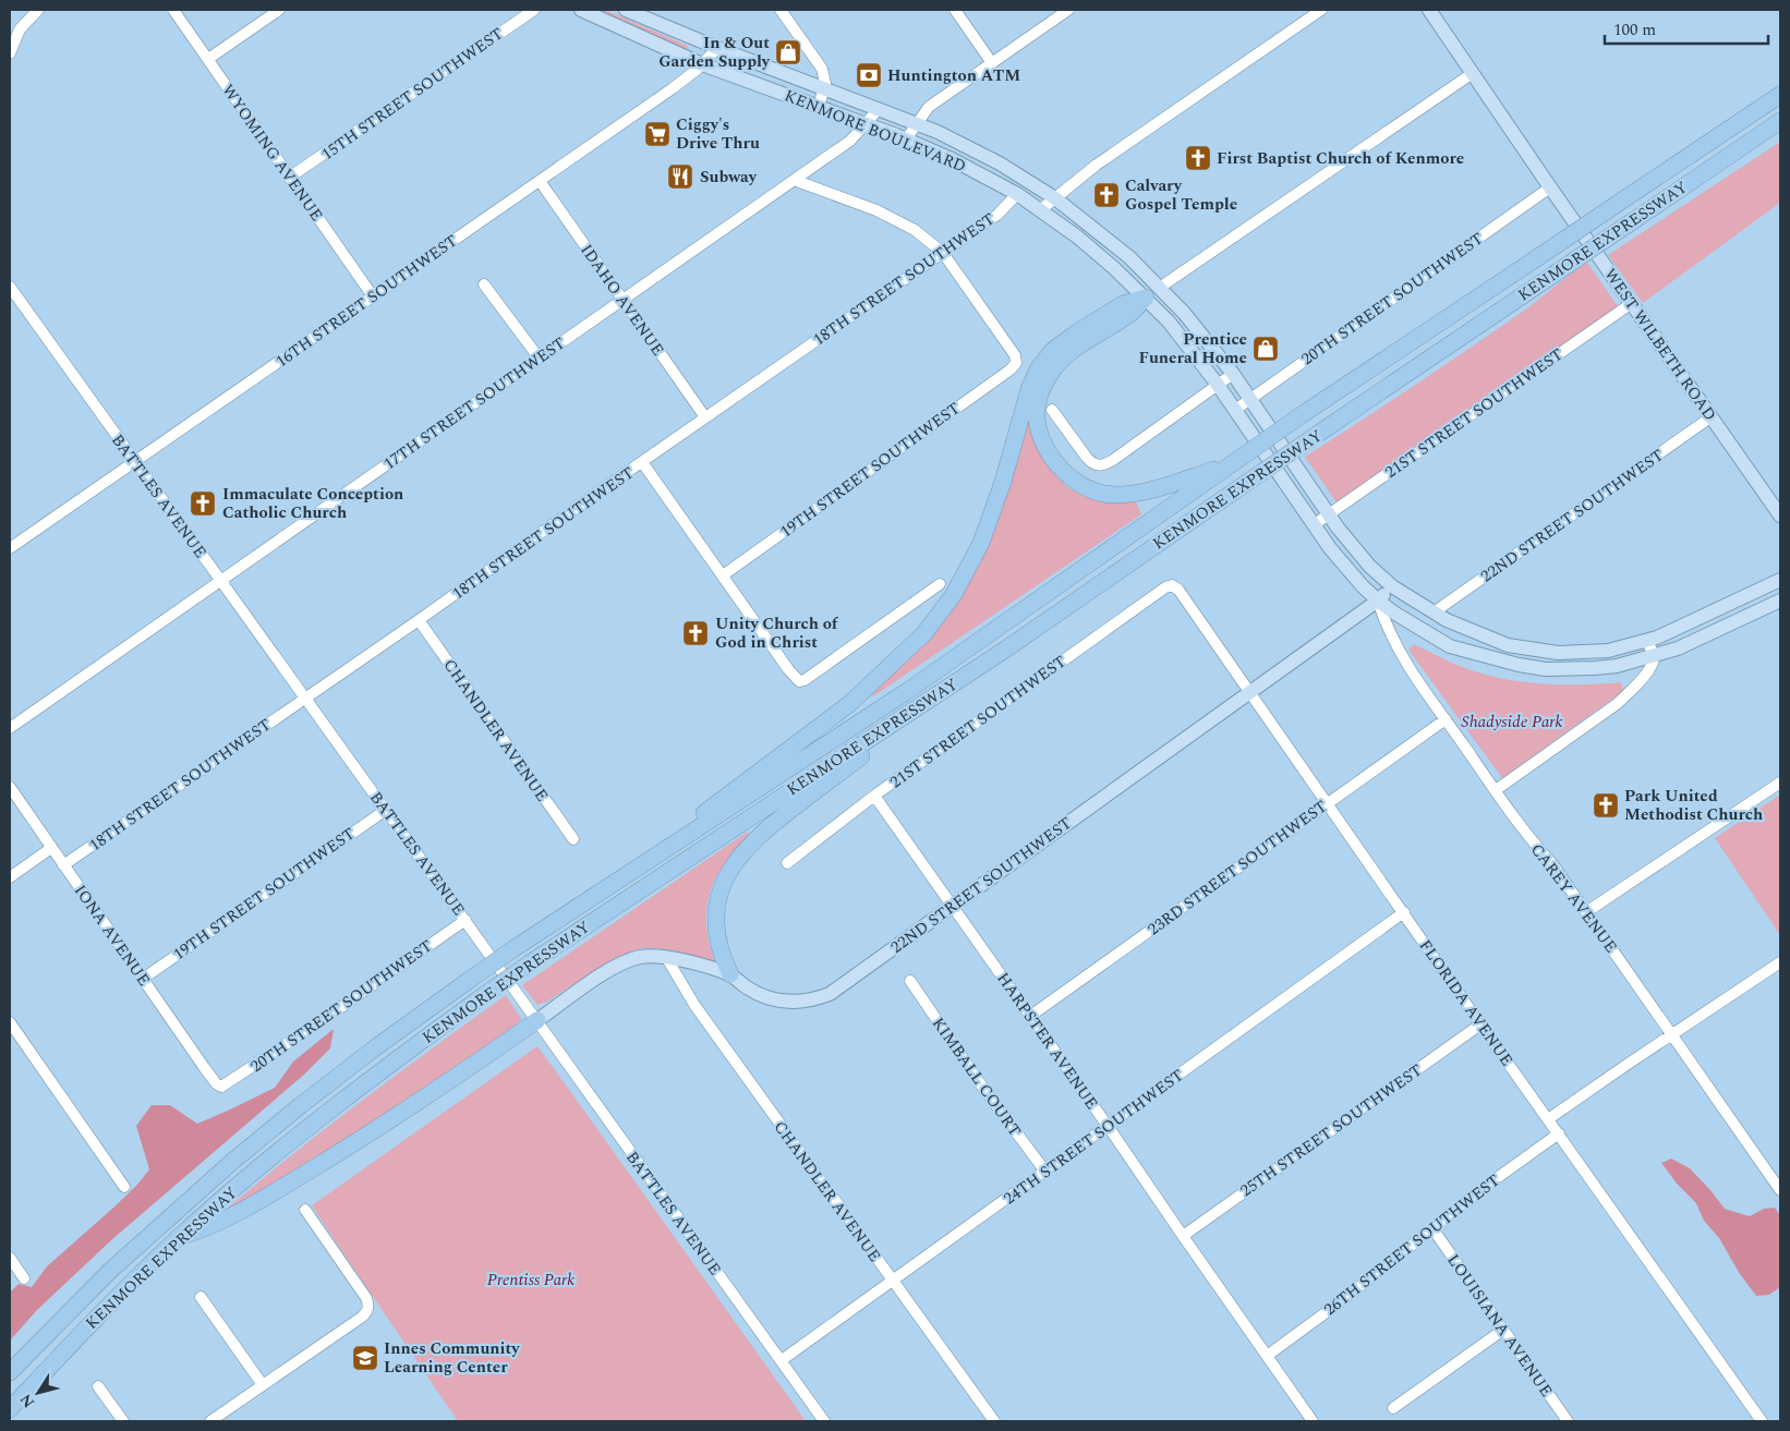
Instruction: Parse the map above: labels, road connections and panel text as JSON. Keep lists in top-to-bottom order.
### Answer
{
  "streets": {
    "highway": ["KENMORE EXPRESSWAY"],
    "main road": ["KENMORE BOULEVARD", "WEST WILBETH ROAD", "22ND STREET SOUTHWEST"],
    "street": [
      "15TH STREET SOUTHWEST",
      "WYOMING AVENUE",
      "18TH STREET SOUTHWEST",
      "20TH STREET SOUTHWEST",
      "IDAHO AVENUE",
      "16TH STREET SOUTHWEST",
      "17TH STREET SOUTHWEST",
      "21ST STREET SOUTHWEST",
      "19TH STREET SOUTHWEST",
      "BATTLES AVENUE",
      "CHANDLER AVENUE",
      "23RD STREET SOUTHWEST",
      "CAREY AVENUE",
      "IONA AVENUE",
      "FLORIDA AVENUE",
      "HARPSTER AVENUE",
      "KIMBALL COURT",
      "25TH STREET SOUTHWEST",
      "24TH STREET SOUTHWEST",
      "26TH STREET SOUTHWEST",
      "LOUISIANA AVENUE"
    ]
  },
  "crossings": [
    ["15TH STREET SOUTHWEST", "WYOMING AVENUE"],
    ["KENMORE BOULEVARD", "18TH STREET SOUTHWEST"],
    ["KENMORE BOULEVARD", "20TH STREET SOUTHWEST"],
    ["KENMORE BOULEVARD", "16TH STREET SOUTHWEST"],
    ["KENMORE BOULEVARD", "17TH STREET SOUTHWEST"],
    ["KENMORE BOULEVARD", "21ST STREET SOUTHWEST"],
    ["KENMORE BOULEVARD", "22ND STREET SOUTHWEST"],
    ["KENMORE BOULEVARD", "CAREY AVENUE"],
    ["WYOMING AVENUE", "16TH STREET SOUTHWEST"],
    ["18TH STREET SOUTHWEST", "IDAHO AVENUE"],
    ["18TH STREET SOUTHWEST", "19TH STREET SOUTHWEST"],
    ["18TH STREET SOUTHWEST", "BATTLES AVENUE"],
    ["18TH STREET SOUTHWEST", "CHANDLER AVENUE"],
    ["18TH STREET SOUTHWEST", "IONA AVENUE"],
    ["20TH STREET SOUTHWEST", "WEST WILBETH ROAD"],
    ["20TH STREET SOUTHWEST", "BATTLES AVENUE"],
    ["20TH STREET SOUTHWEST", "IONA AVENUE"],
    ["IDAHO AVENUE", "16TH STREET SOUTHWEST"],
    ["IDAHO AVENUE", "17TH STREET SOUTHWEST"],
    ["16TH STREET SOUTHWEST", "BATTLES AVENUE"],
    ["WEST WILBETH ROAD", "21ST STREET SOUTHWEST"],
    ["WEST WILBETH ROAD", "22ND STREET SOUTHWEST"],
    ["17TH STREET SOUTHWEST", "BATTLES AVENUE"],
    ["21ST STREET SOUTHWEST", "FLORIDA AVENUE"],
    ["21ST STREET SOUTHWEST", "HARPSTER AVENUE"],
    ["19TH STREET SOUTHWEST", "BATTLES AVENUE"],
    ["19TH STREET SOUTHWEST", "IONA AVENUE"],
    ["BATTLES AVENUE", "22ND STREET SOUTHWEST"],
    ["BATTLES AVENUE", "24TH STREET SOUTHWEST"],
    ["22ND STREET SOUTHWEST", "CHANDLER AVENUE"],
    ["22ND STREET SOUTHWEST", "CAREY AVENUE"],
    ["22ND STREET SOUTHWEST", "FLORIDA AVENUE"],
    ["22ND STREET SOUTHWEST", "HARPSTER AVENUE"],
    ["CHANDLER AVENUE", "24TH STREET SOUTHWEST"],
    ["23RD STREET SOUTHWEST", "CAREY AVENUE"],
    ["23RD STREET SOUTHWEST", "FLORIDA AVENUE"],
    ["23RD STREET SOUTHWEST", "HARPSTER AVENUE"],
    ["FLORIDA AVENUE", "25TH STREET SOUTHWEST"],
    ["FLORIDA AVENUE", "24TH STREET SOUTHWEST"],
    ["FLORIDA AVENUE", "26TH STREET SOUTHWEST"],
    ["HARPSTER AVENUE", "25TH STREET SOUTHWEST"],
    ["HARPSTER AVENUE", "24TH STREET SOUTHWEST"],
    ["HARPSTER AVENUE", "26TH STREET SOUTHWEST"],
    ["KIMBALL COURT", "24TH STREET SOUTHWEST"],
    ["26TH STREET SOUTHWEST", "LOUISIANA AVENUE"]
  ],
  "parks": ["Shadyside Park", "Prentiss Park"],
  "places": {
    "shop": ["In & Out Garden Supply", "Prentice Funeral Home"],
    "bank": ["Huntington ATM"],
    "supermarket": ["Ciggy's Drive Thru"],
    "church": [
      "First Baptist Church of Kenmore",
      "Calvary Gospel Temple",
      "Immaculate Conception Catholic Church",
      "Unity Church of God in Christ",
      "Park United Methodist Church"
    ],
    "restaurant": ["Subway"],
    "school or university": ["Innes Community Learning Center"]
  },
  "scale_bar": "100 m",
  "north": "bottom left"
}
